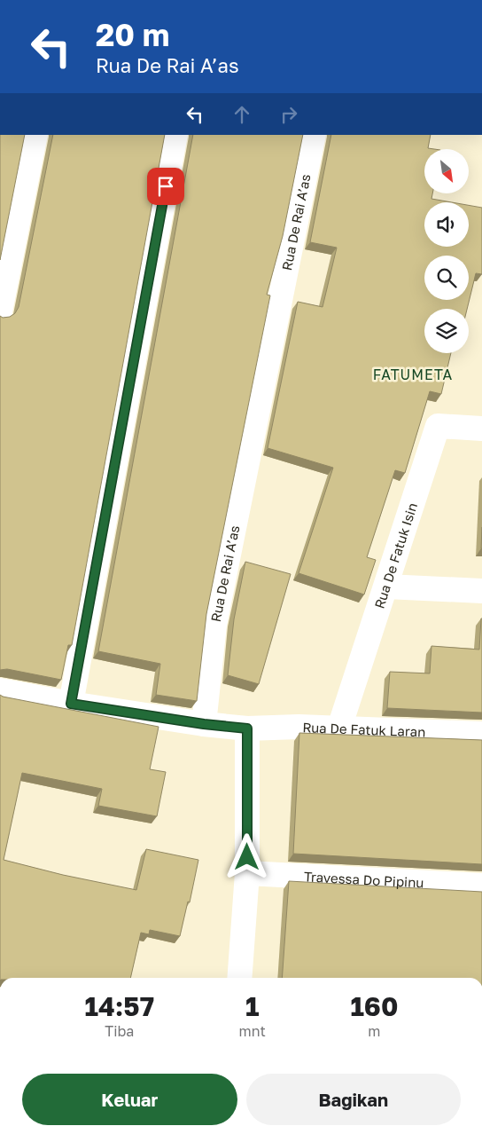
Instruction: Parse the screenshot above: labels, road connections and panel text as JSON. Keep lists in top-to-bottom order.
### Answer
{
  "streets": {
    "street": [
      "Rua De Rai A’as",
      "Rua De Fatuk Isin",
      "Rua De Fatuk Laran",
      "Travessa Do Pipinu"
    ]
  },
  "crossings": [
    ["Rua De Fatuk Isin", "Rua De Fatuk Laran"]
  ],
  "districts": ["FATUMETA"],
  "north": "bottom right",
  "page": {
    "turn": ["20 m", "Rua De Rai A’as"],
    "eta": [
      "14:57",
      "Tiba",
      "1",
      "mnt",
      "160",
      "m"
    ],
    "buttons": ["Keluar", "Bagikan"]
  }
}
